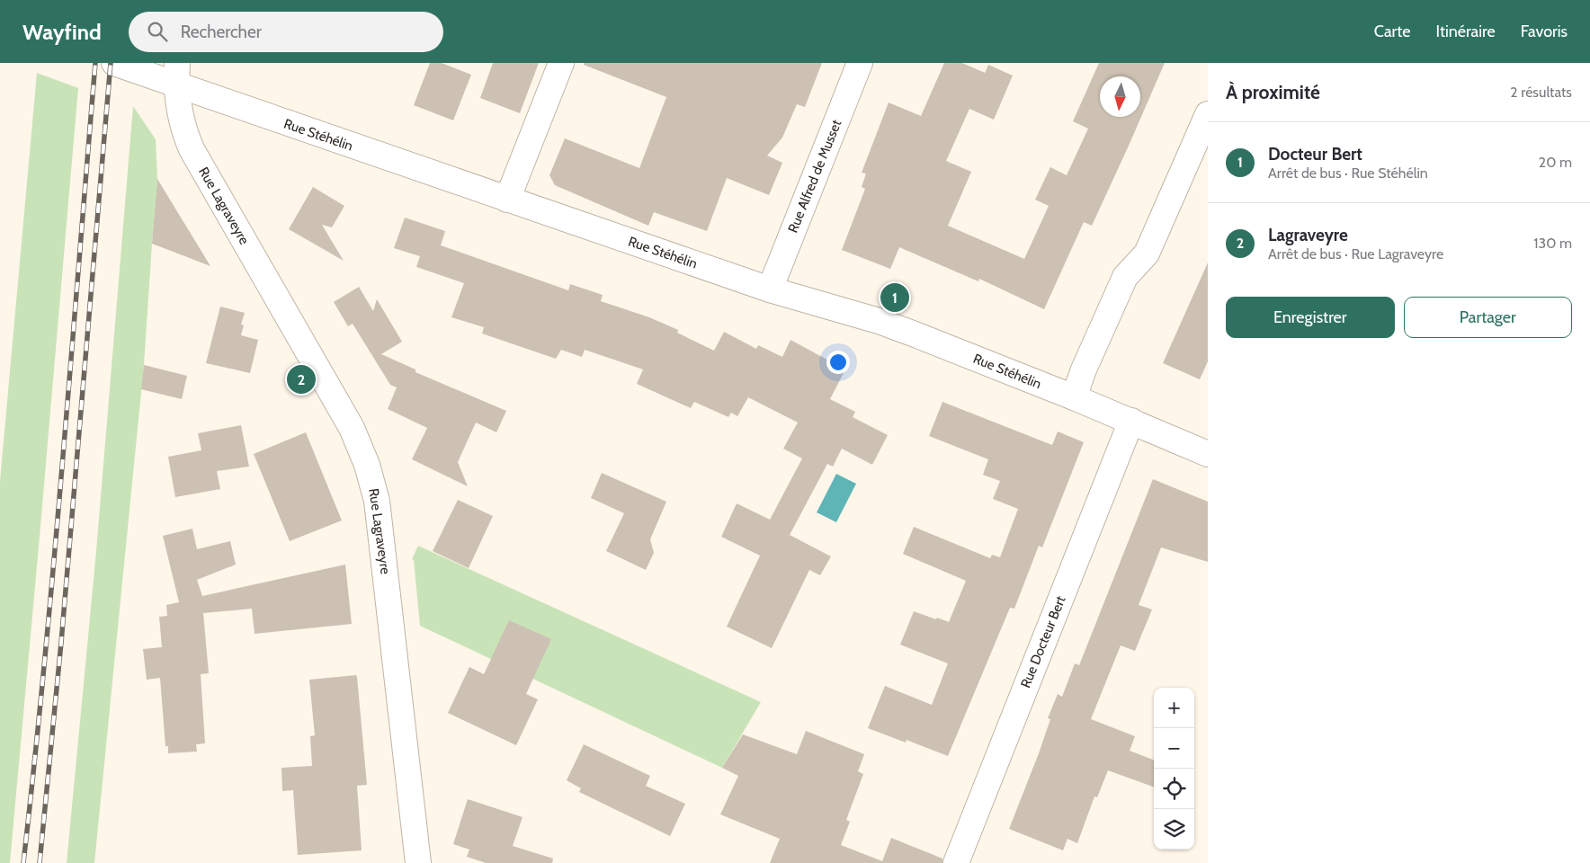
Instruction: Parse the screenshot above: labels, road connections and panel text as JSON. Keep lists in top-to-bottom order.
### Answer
{
  "streets": {
    "street": [
      "Rue Stéhélin",
      "Rue Alfred de Musset",
      "Rue Lagraveyre",
      "Rue Docteur Bert"
    ]
  },
  "crossings": [
    ["Rue Stéhélin", "Rue Alfred de Musset"],
    ["Rue Stéhélin", "Rue Lagraveyre"],
    ["Rue Stéhélin", "Rue Docteur Bert"]
  ],
  "north": "bottom",
  "page": {
    "header": "Wayfind",
    "search": "Rechercher",
    "nav": ["Carte", "Itinéraire", "Favoris"],
    "heading": ["À proximité", "2 résultats"],
    "list": [
      {
        "mark": "1",
        "name": "Docteur Bert",
        "note": "Arrêt de bus · Rue Stéhélin",
        "value": "20 m"
      },
      {
        "mark": "2",
        "name": "Lagraveyre",
        "note": "Arrêt de bus · Rue Lagraveyre",
        "value": "130 m"
      }
    ],
    "pins": ["1", "2"],
    "buttons": ["Enregistrer", "Partager"],
    "map_buttons": ["+", "−"]
  }
}
